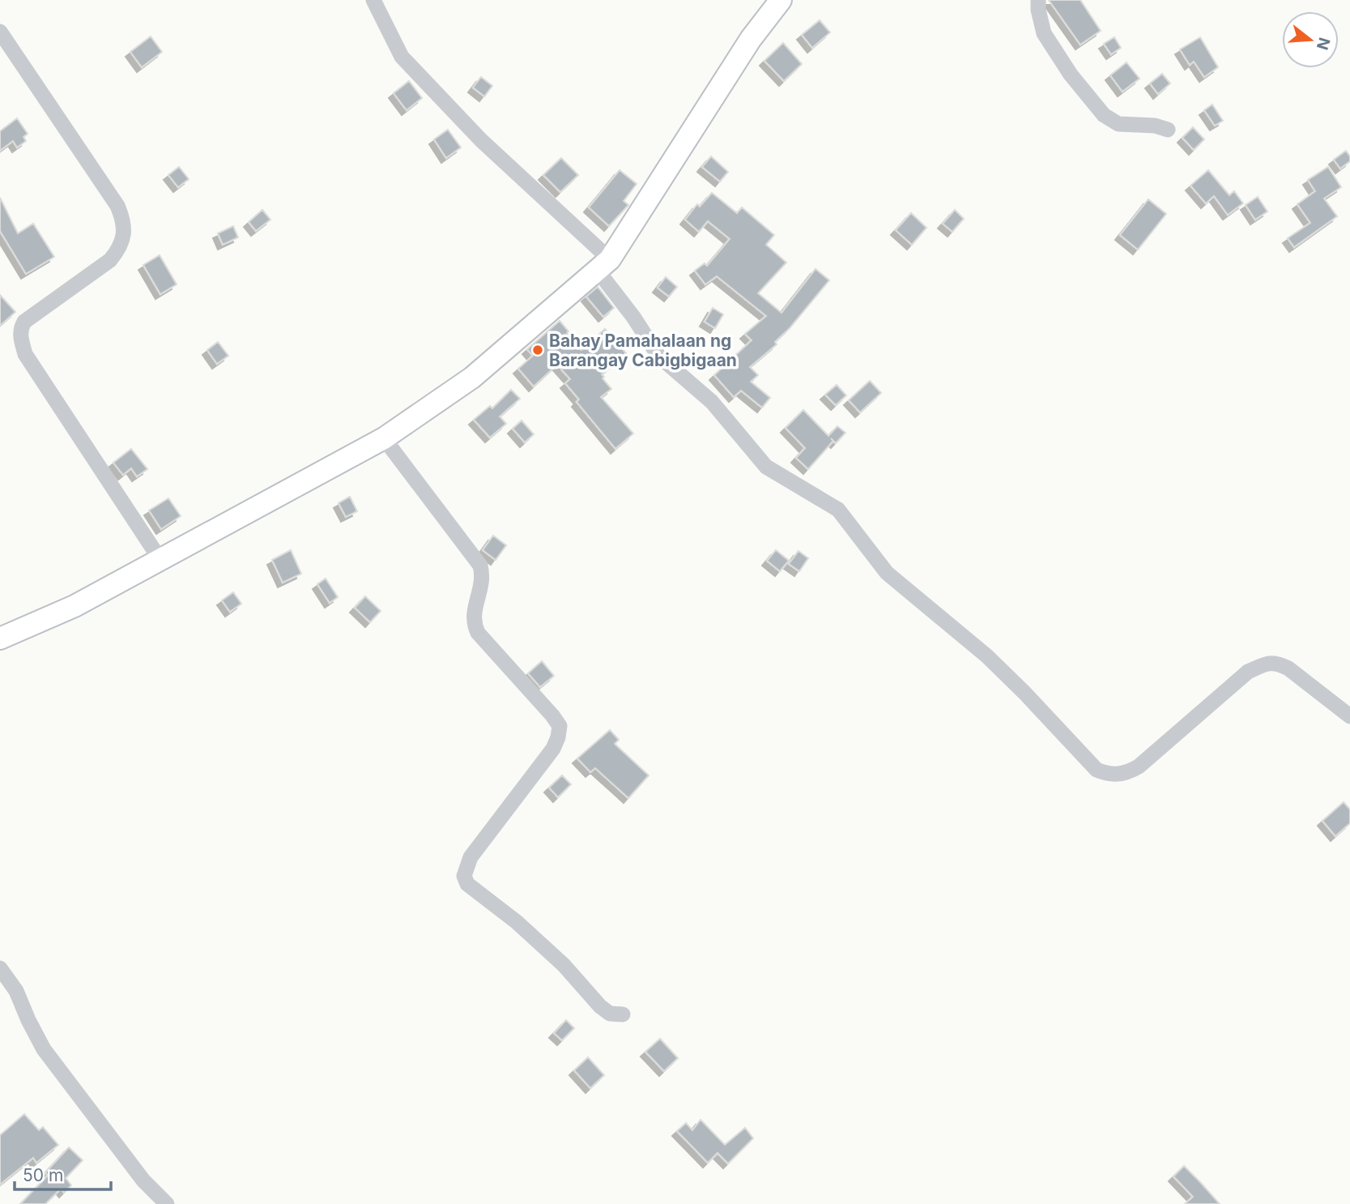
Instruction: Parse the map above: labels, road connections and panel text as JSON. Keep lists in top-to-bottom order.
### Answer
{
  "places": ["Bahay Pamahalaan ng Barangay Cabigbigaan"],
  "scale_bar": "50 m",
  "north": "right"
}
